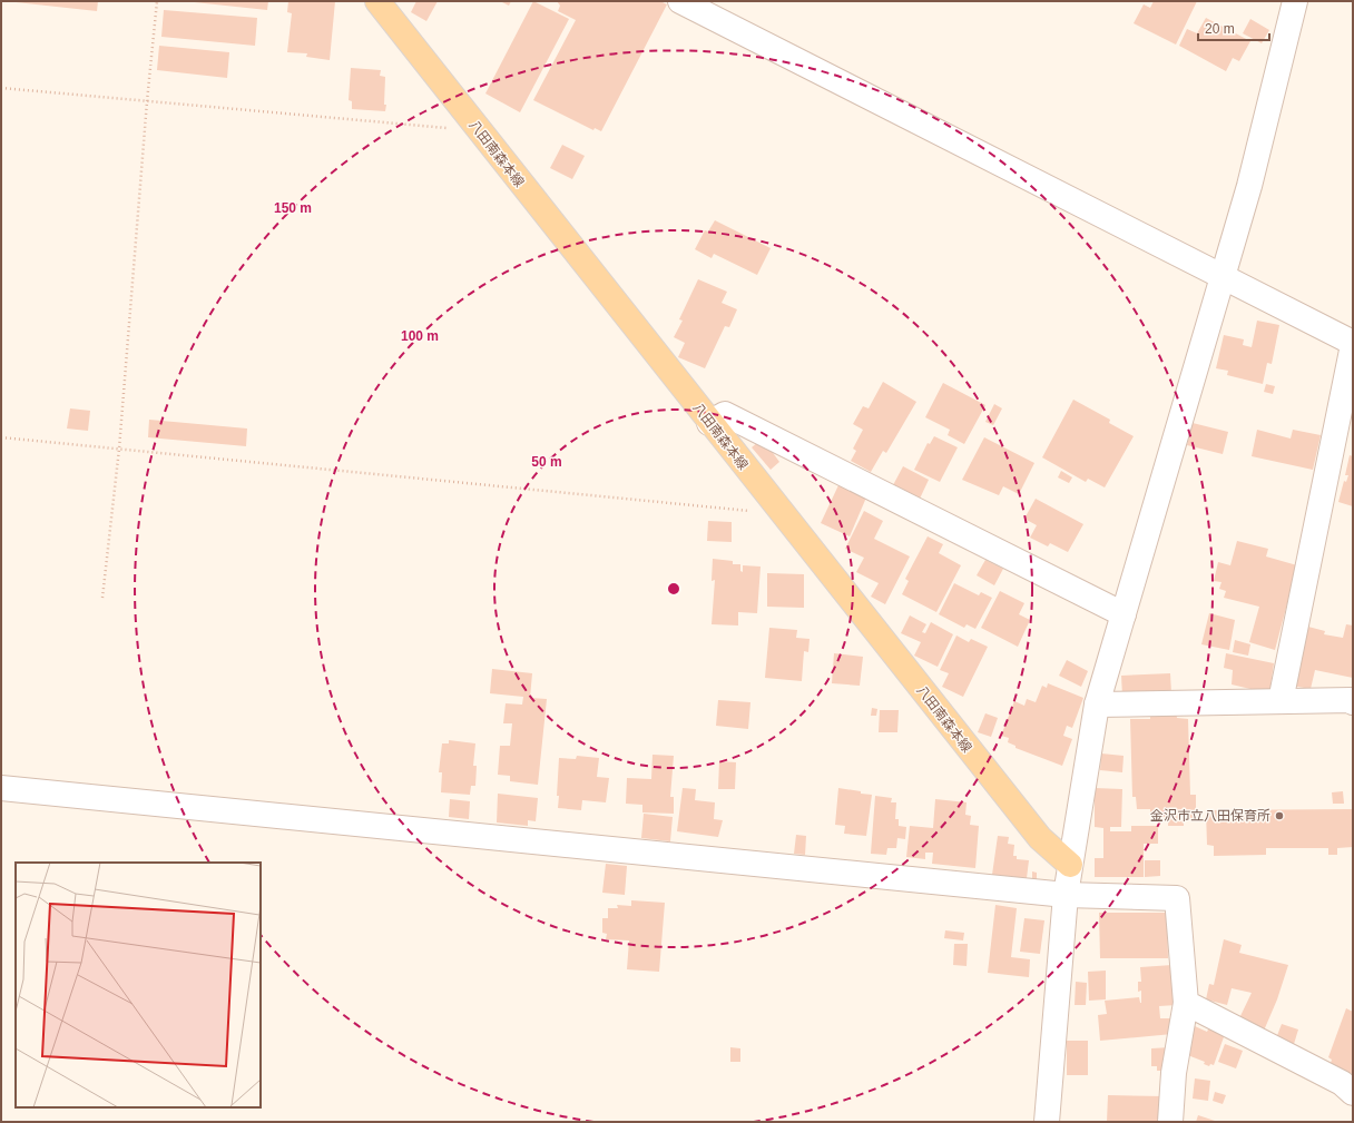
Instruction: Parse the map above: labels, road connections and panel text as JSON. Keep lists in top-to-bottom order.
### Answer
{
  "streets": {
    "main road": ["八田南森本線"]
  },
  "places": ["金沢市立八田保育所"],
  "scale_bar": "20 m",
  "rings": ["150 m", "100 m", "50 m"]
}
